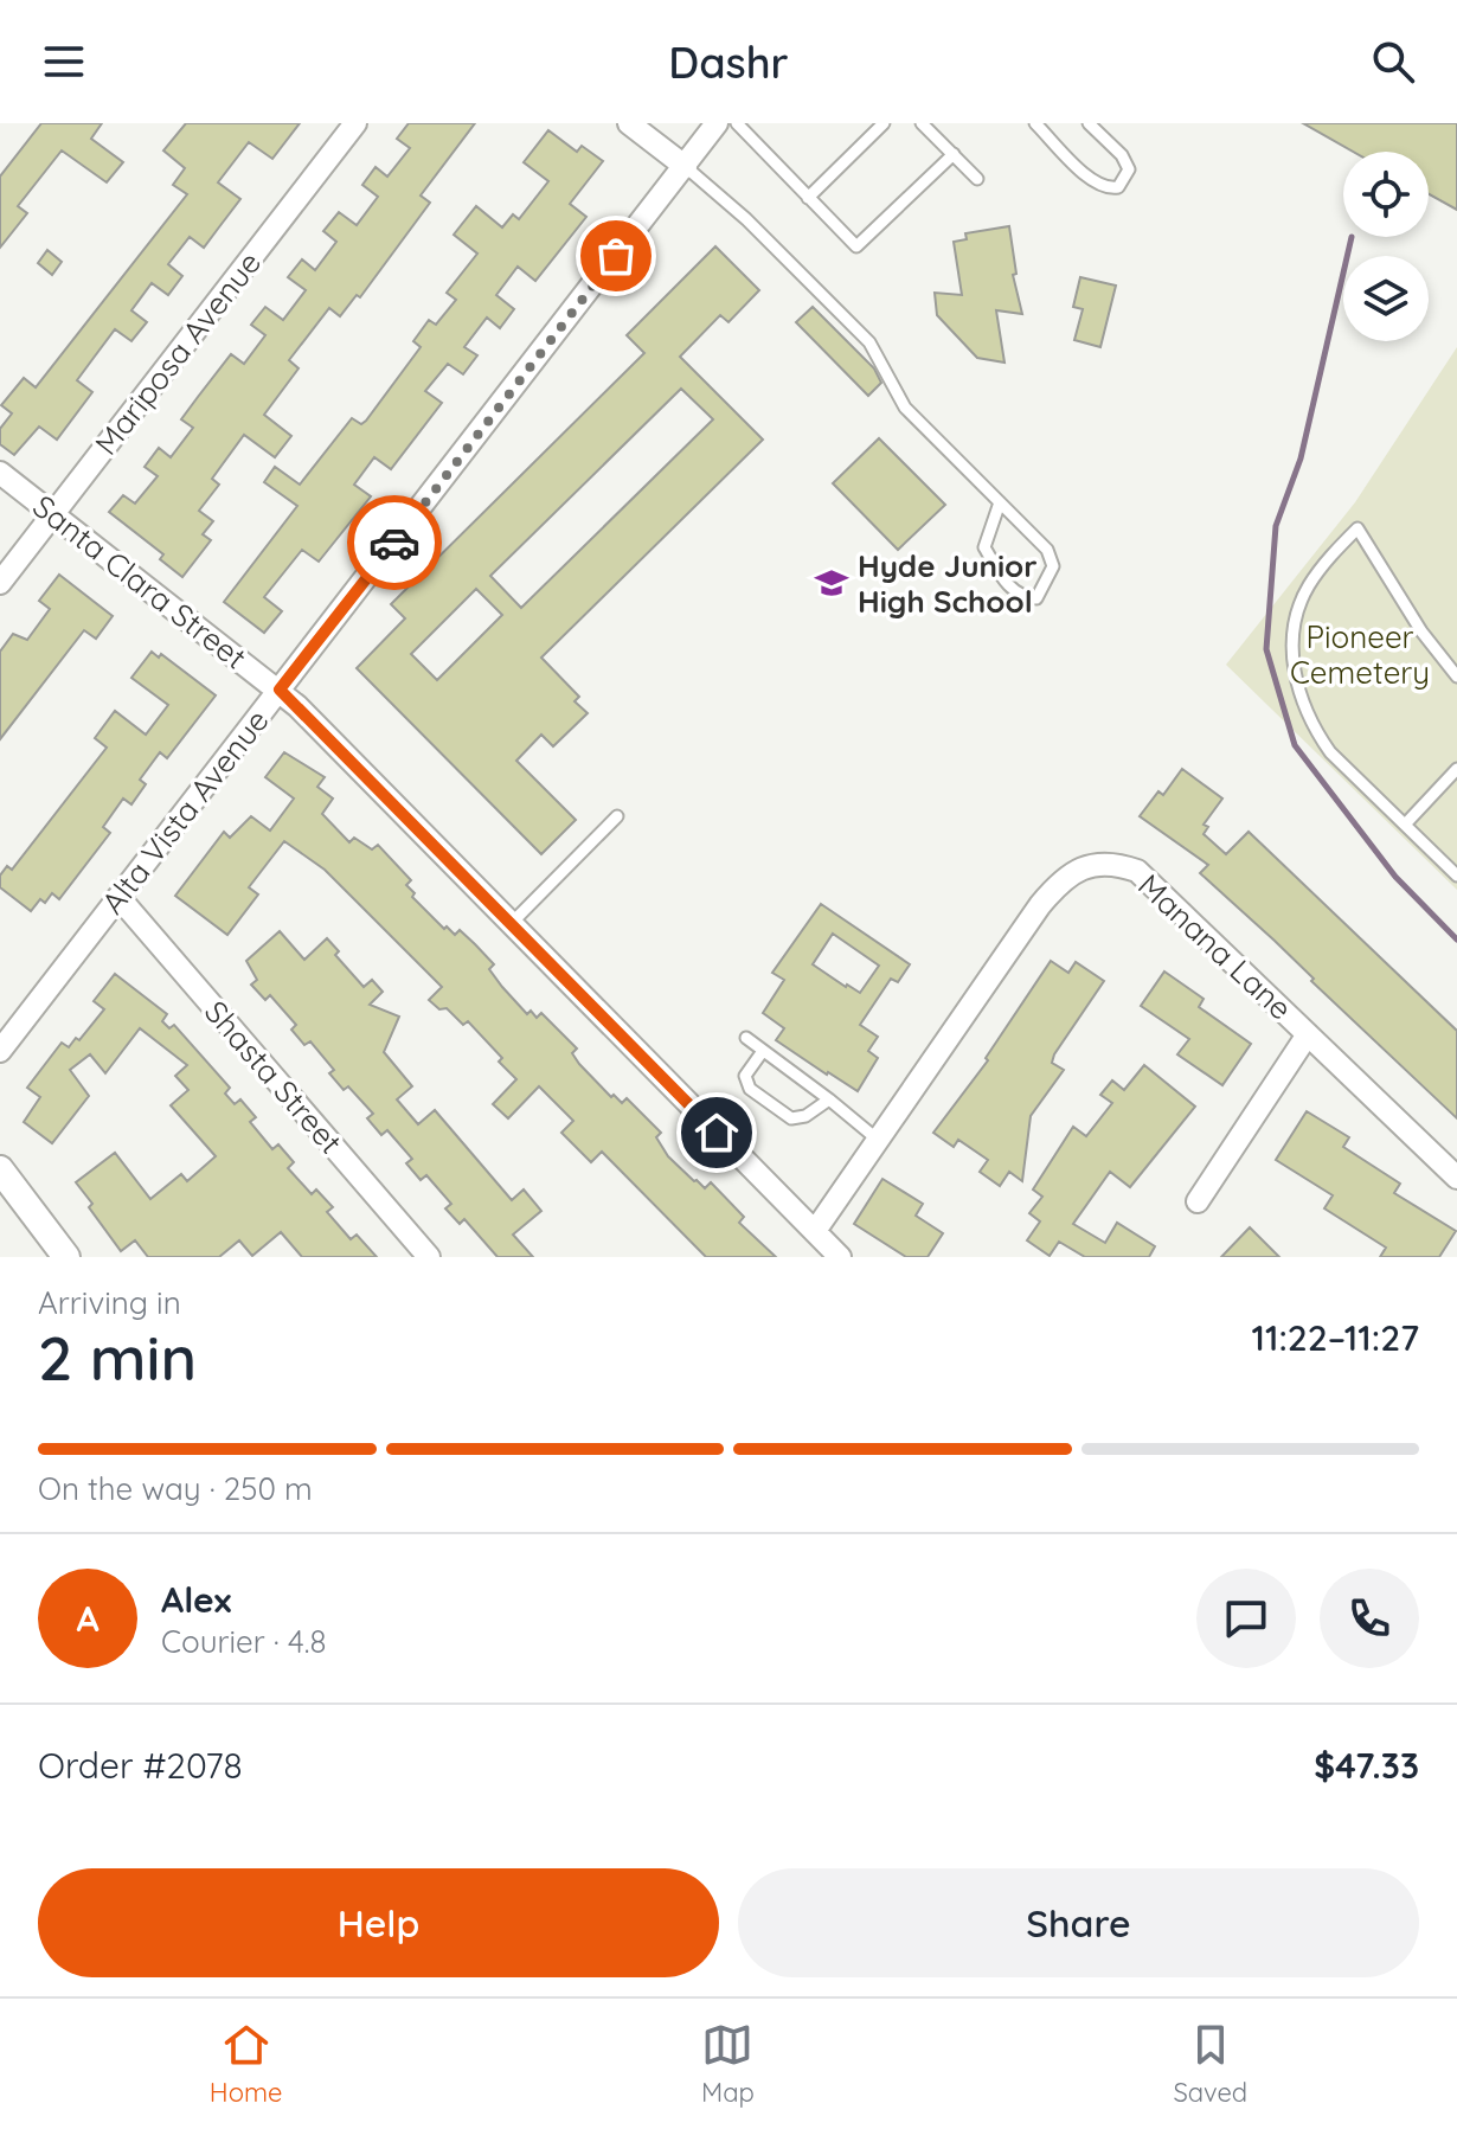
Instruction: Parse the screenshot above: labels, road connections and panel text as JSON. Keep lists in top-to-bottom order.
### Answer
{
  "streets": {
    "street": [
      "Mariposa Avenue",
      "Santa Clara Street",
      "Alta Vista Avenue",
      "Manana Lane",
      "Shasta Street"
    ]
  },
  "crossings": [
    ["Mariposa Avenue", "Santa Clara Street"],
    ["Santa Clara Street", "Alta Vista Avenue"],
    ["Santa Clara Street", "Manana Lane"],
    ["Alta Vista Avenue", "Shasta Street"]
  ],
  "parks": ["Pioneer Cemetery"],
  "places": {
    "school or university": ["Hyde Junior High School"]
  },
  "page": {
    "header": "Dashr",
    "heading": ["2 min", "Arriving in", "11:22–11:27"],
    "panel": [
      "Alex",
      "Courier · 4.8",
      "Order #2078",
      "$47.33"
    ],
    "bar": "On the way · 250 m",
    "round": "A",
    "buttons": ["Help", "Share"],
    "tabs": ["Home", "Map", "Saved"]
  }
}
